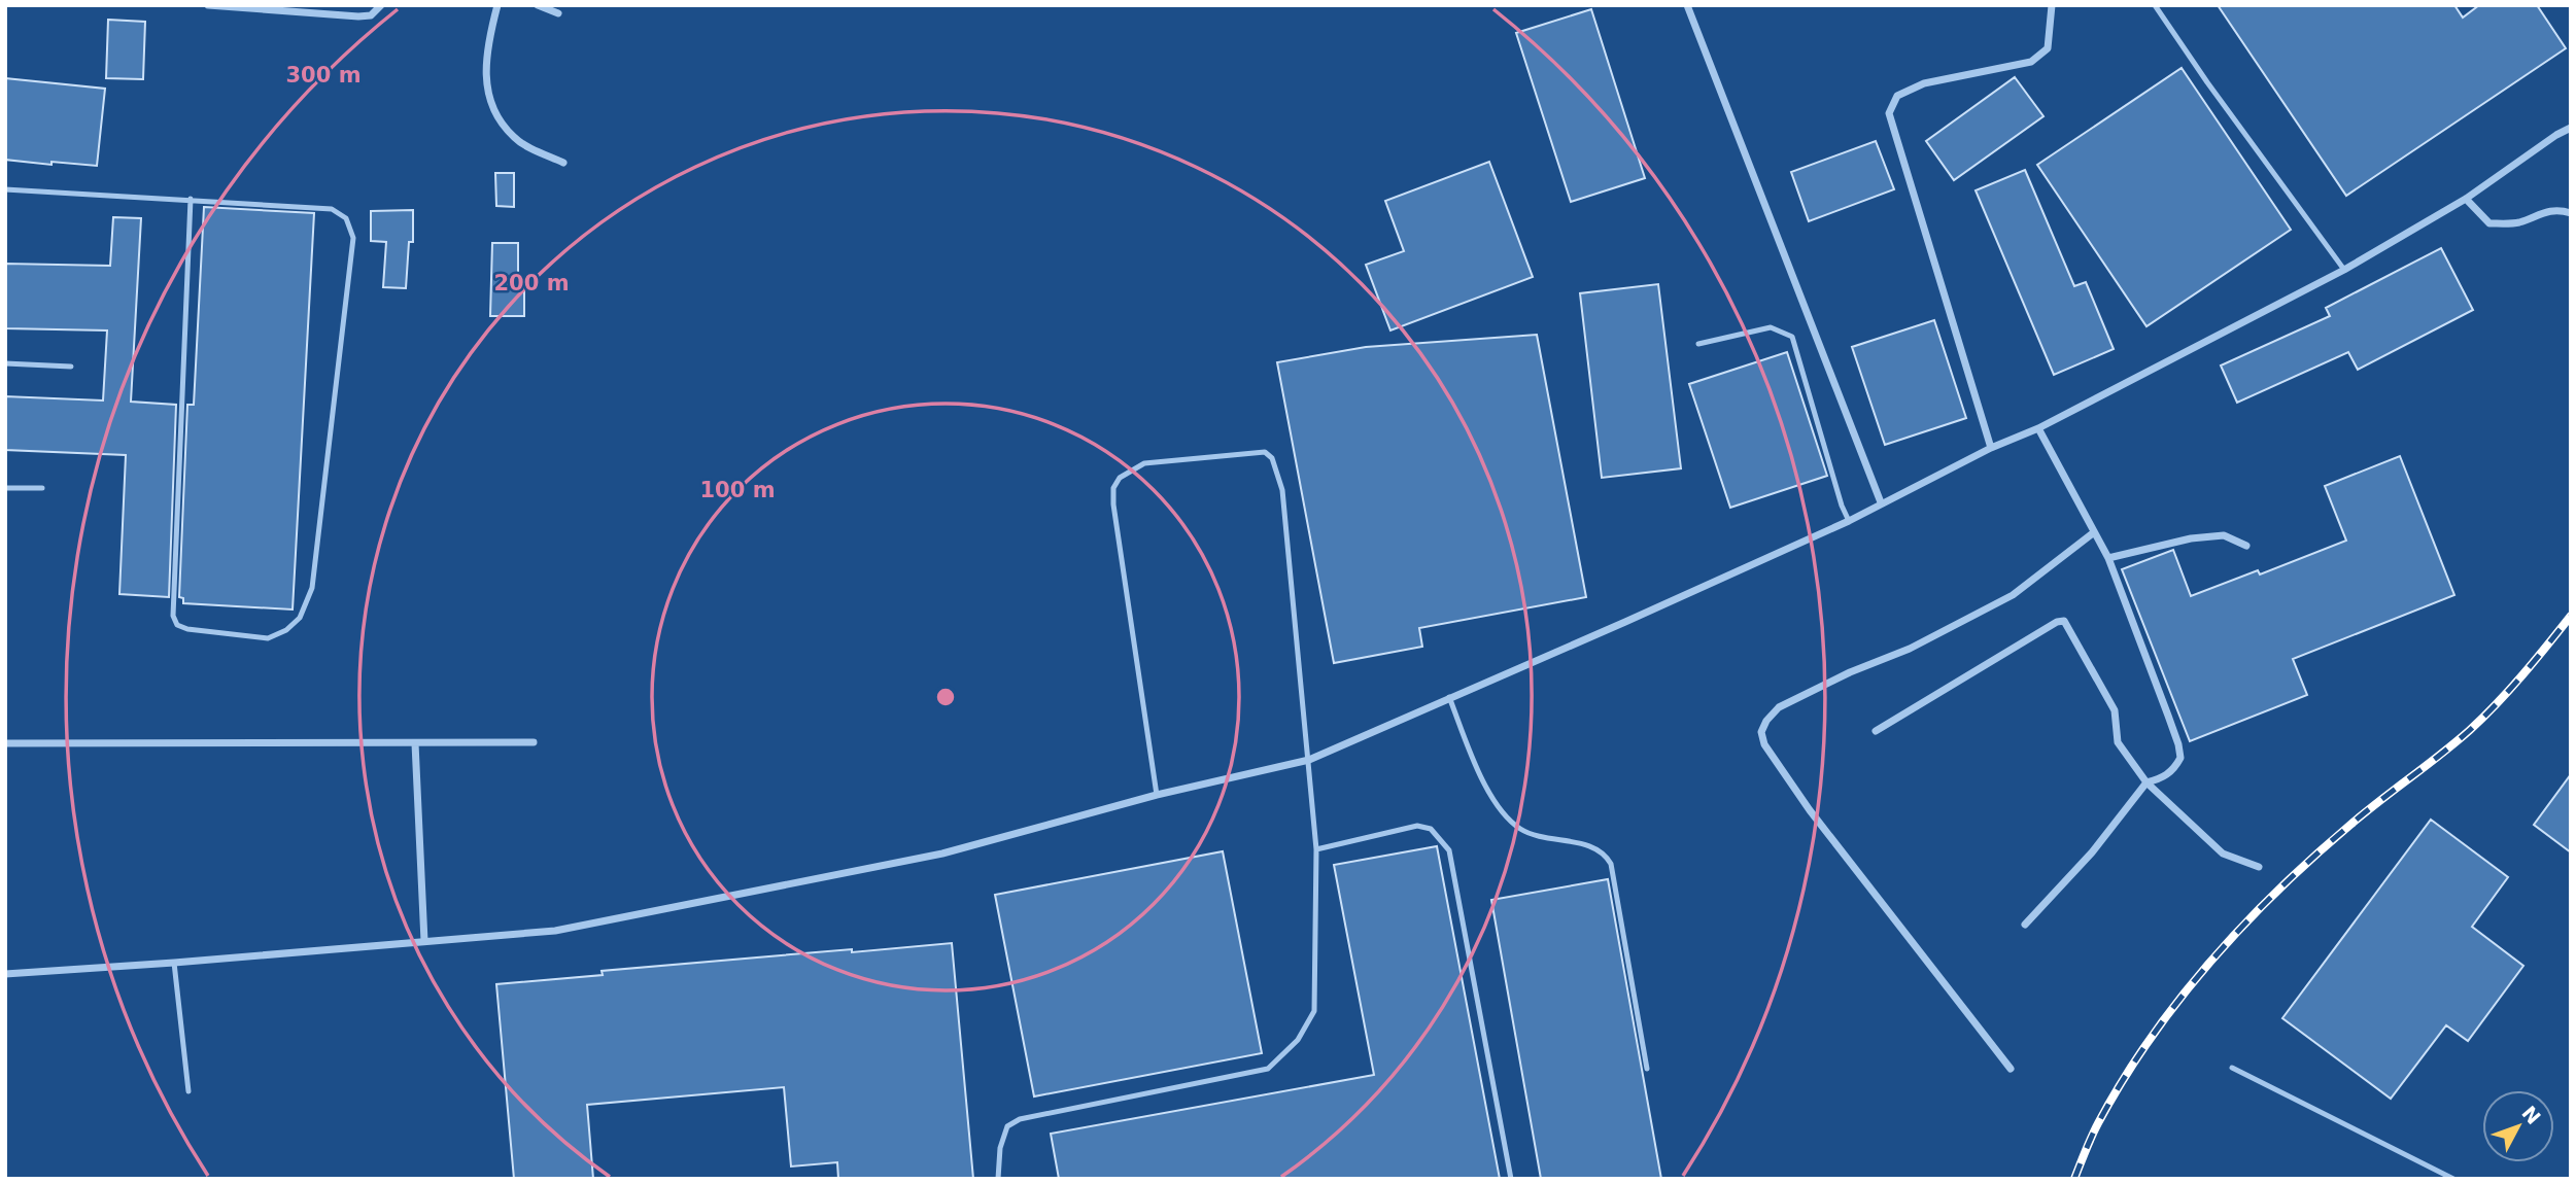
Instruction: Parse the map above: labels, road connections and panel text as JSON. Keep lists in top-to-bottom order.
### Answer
{
  "north": "top right",
  "rings": ["300 m", "200 m", "100 m"]
}
